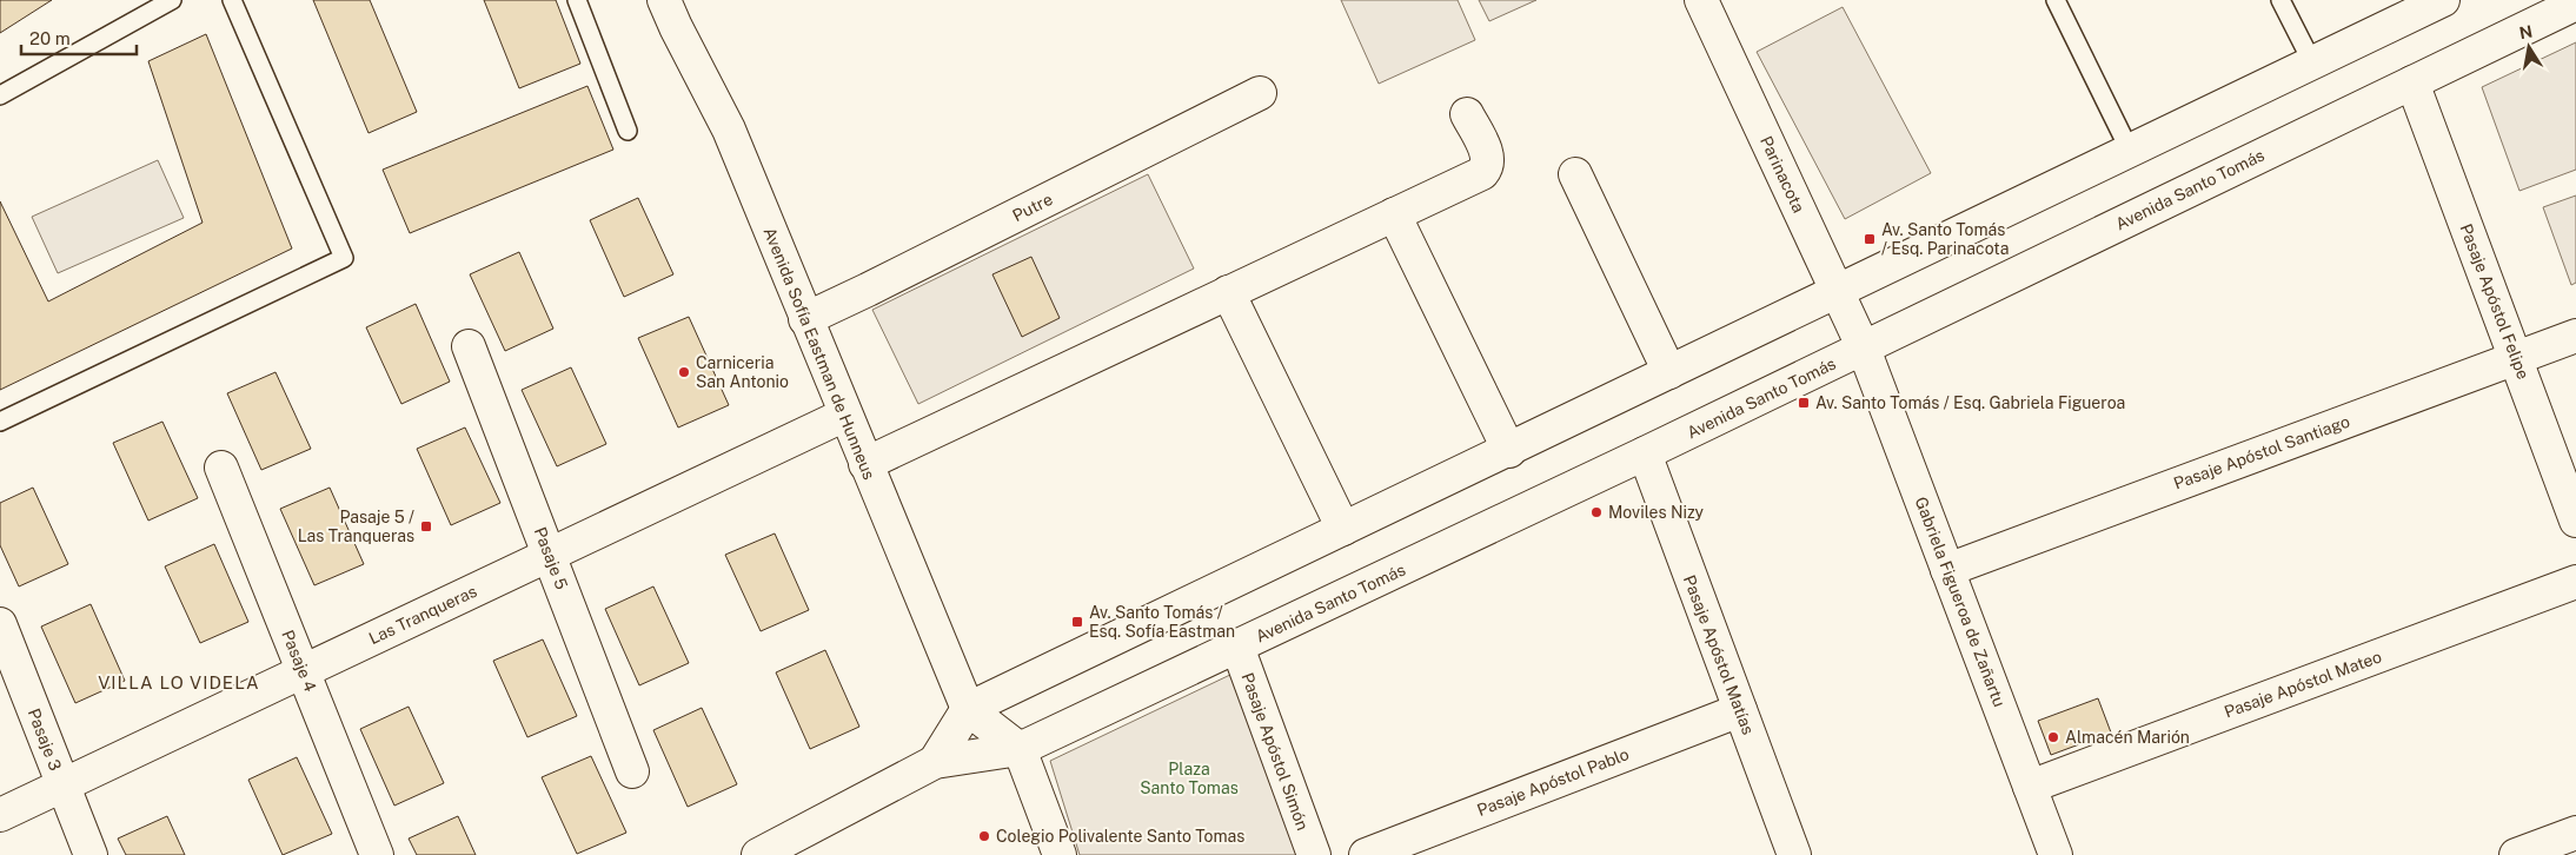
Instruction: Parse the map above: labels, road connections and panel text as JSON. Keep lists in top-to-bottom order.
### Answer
{
  "streets": {
    "street": [
      "Parinacota",
      "Avenida Santo Tomás",
      "Putre",
      "Pasaje Apóstol Felipe",
      "Avenida Sofía Eastman de Hunneus",
      "Pasaje Apóstol Santiago",
      "Pasaje 5",
      "Gabriela Figueroa de Zañartu",
      "Las Tranqueras",
      "Pasaje Apóstol Matías",
      "Pasaje 4",
      "Pasaje Apóstol Mateo",
      "Pasaje 3",
      "Pasaje Apóstol Simón",
      "Pasaje Apóstol Pablo"
    ]
  },
  "crossings": [
    ["Parinacota", "Avenida Santo Tomás"],
    ["Parinacota", "Gabriela Figueroa de Zañartu"],
    ["Avenida Santo Tomás", "Pasaje Apóstol Felipe"],
    ["Avenida Santo Tomás", "Gabriela Figueroa de Zañartu"],
    ["Avenida Santo Tomás", "Pasaje Apóstol Matías"],
    ["Avenida Santo Tomás", "Pasaje Apóstol Simón"],
    ["Putre", "Avenida Sofía Eastman de Hunneus"],
    ["Pasaje Apóstol Felipe", "Pasaje Apóstol Santiago"],
    ["Avenida Sofía Eastman de Hunneus", "Las Tranqueras"],
    ["Pasaje Apóstol Santiago", "Gabriela Figueroa de Zañartu"],
    ["Pasaje 5", "Las Tranqueras"],
    ["Gabriela Figueroa de Zañartu", "Pasaje Apóstol Mateo"],
    ["Las Tranqueras", "Pasaje 4"],
    ["Las Tranqueras", "Pasaje 3"],
    ["Pasaje Apóstol Matías", "Pasaje Apóstol Pablo"]
  ],
  "districts": ["VILLA LO VIDELA"],
  "parks": ["Plaza Santo Tomas"],
  "places": {
    "transit": [
      "Av. Santo Tomás / Esq. Parinacota",
      "Av. Santo Tomás / Esq. Gabriela Figueroa",
      "Pasaje 5 / Las Tranqueras",
      "Av. Santo Tomás / Esq. Sofía Eastman"
    ],
    "other": [
      "Carniceria San Antonio",
      "Moviles Nizy",
      "Almacén Marión",
      "Colegio Polivalente Santo Tomas"
    ]
  },
  "scale_bar": "20 m",
  "north": "top"
}
